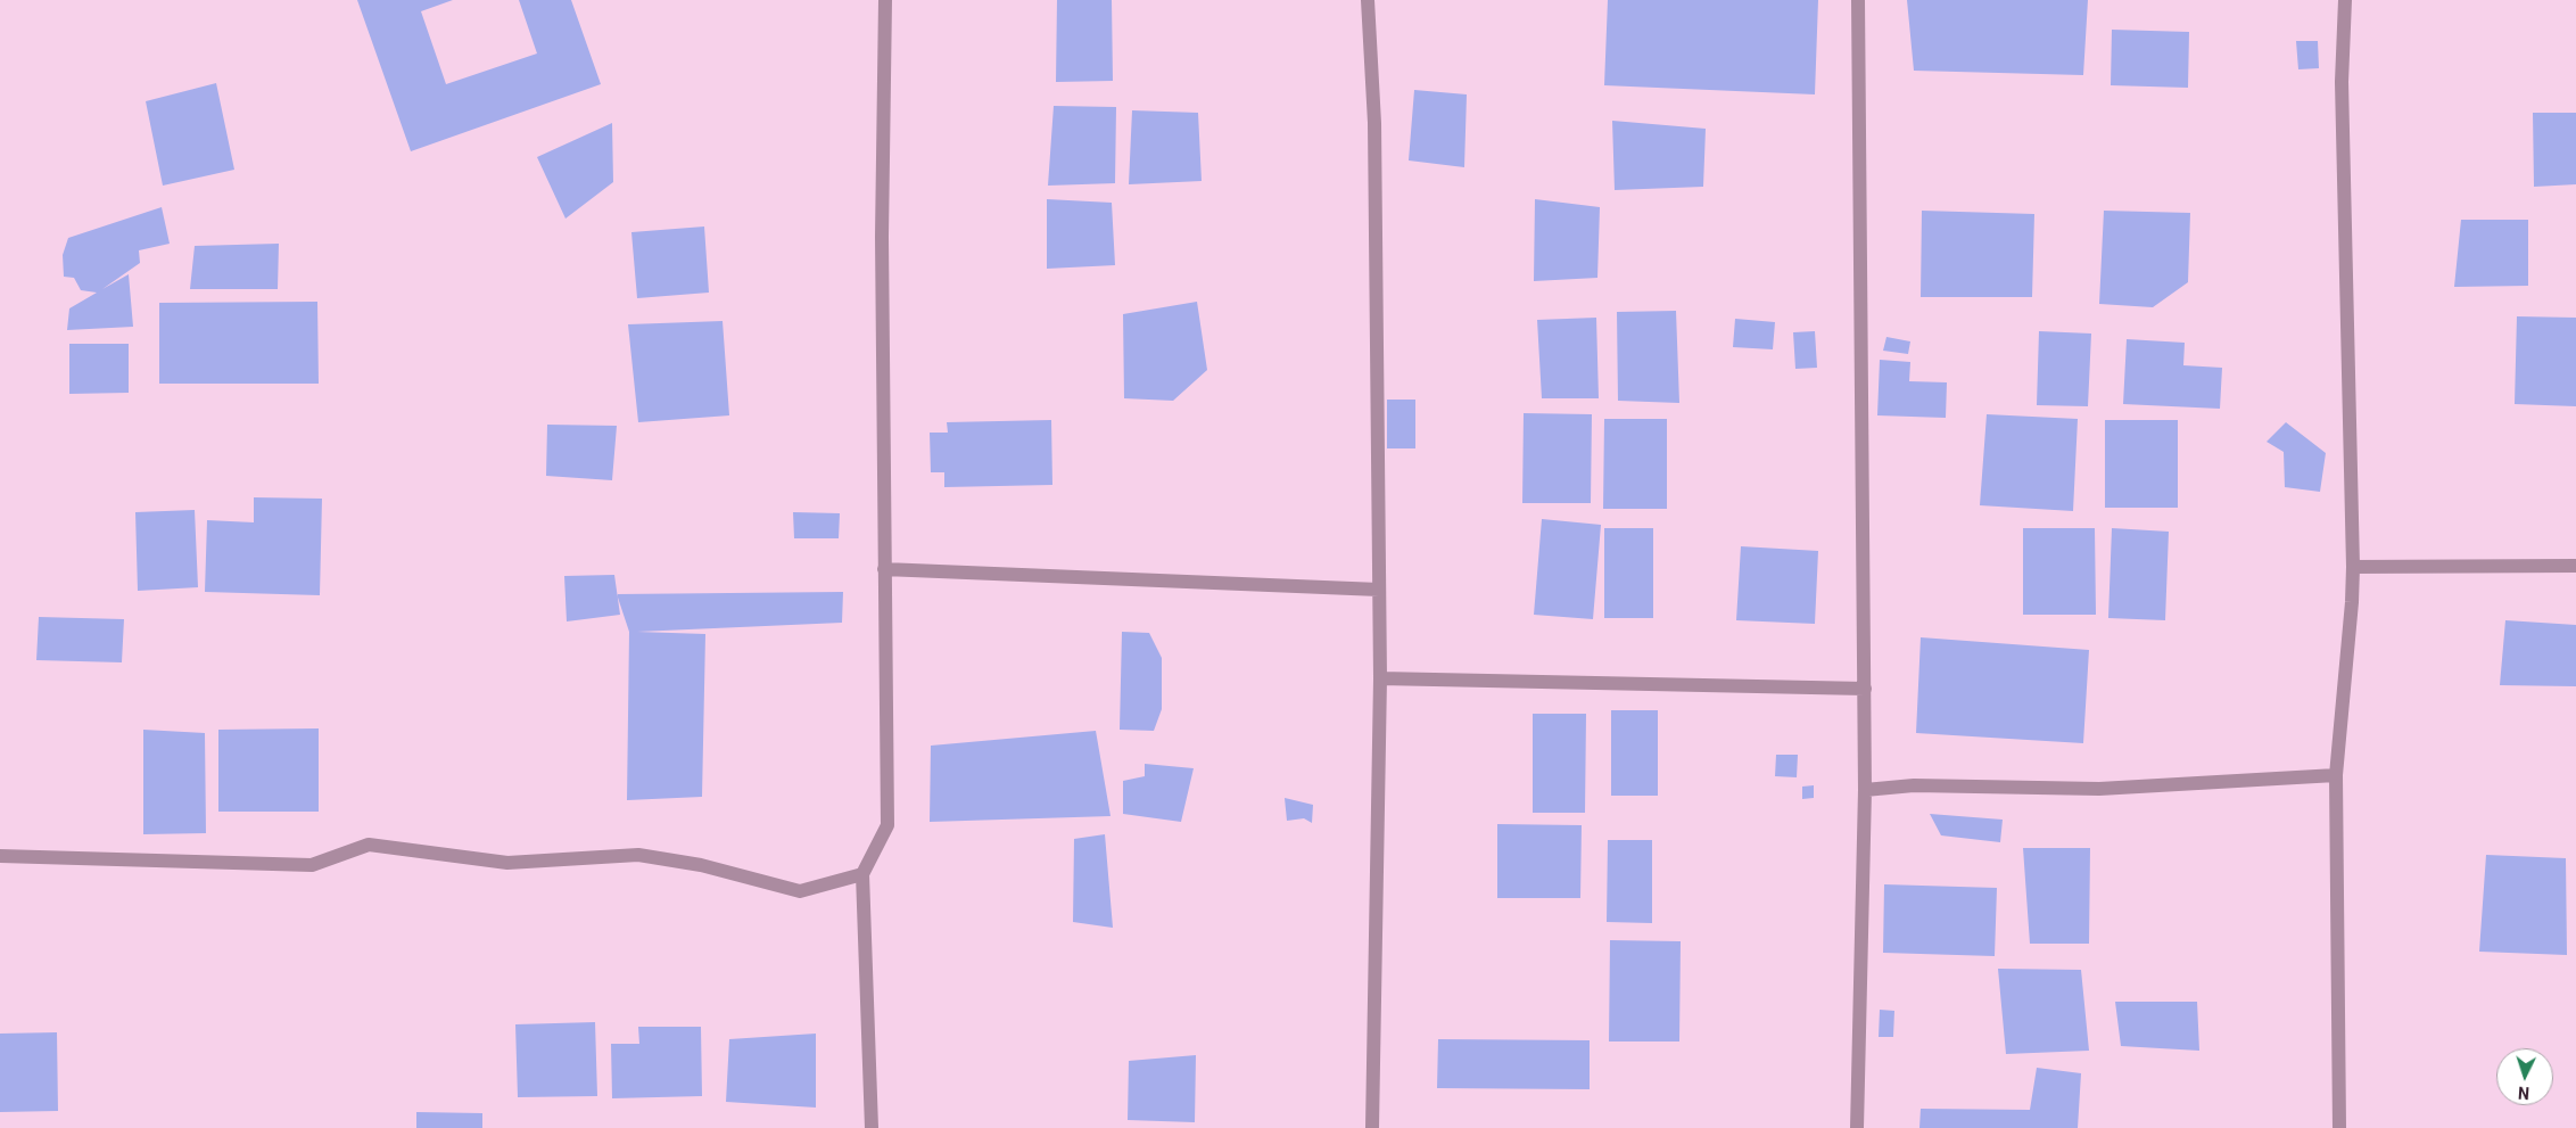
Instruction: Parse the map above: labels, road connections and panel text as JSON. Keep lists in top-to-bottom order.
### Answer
{
  "north": "bottom"
}
